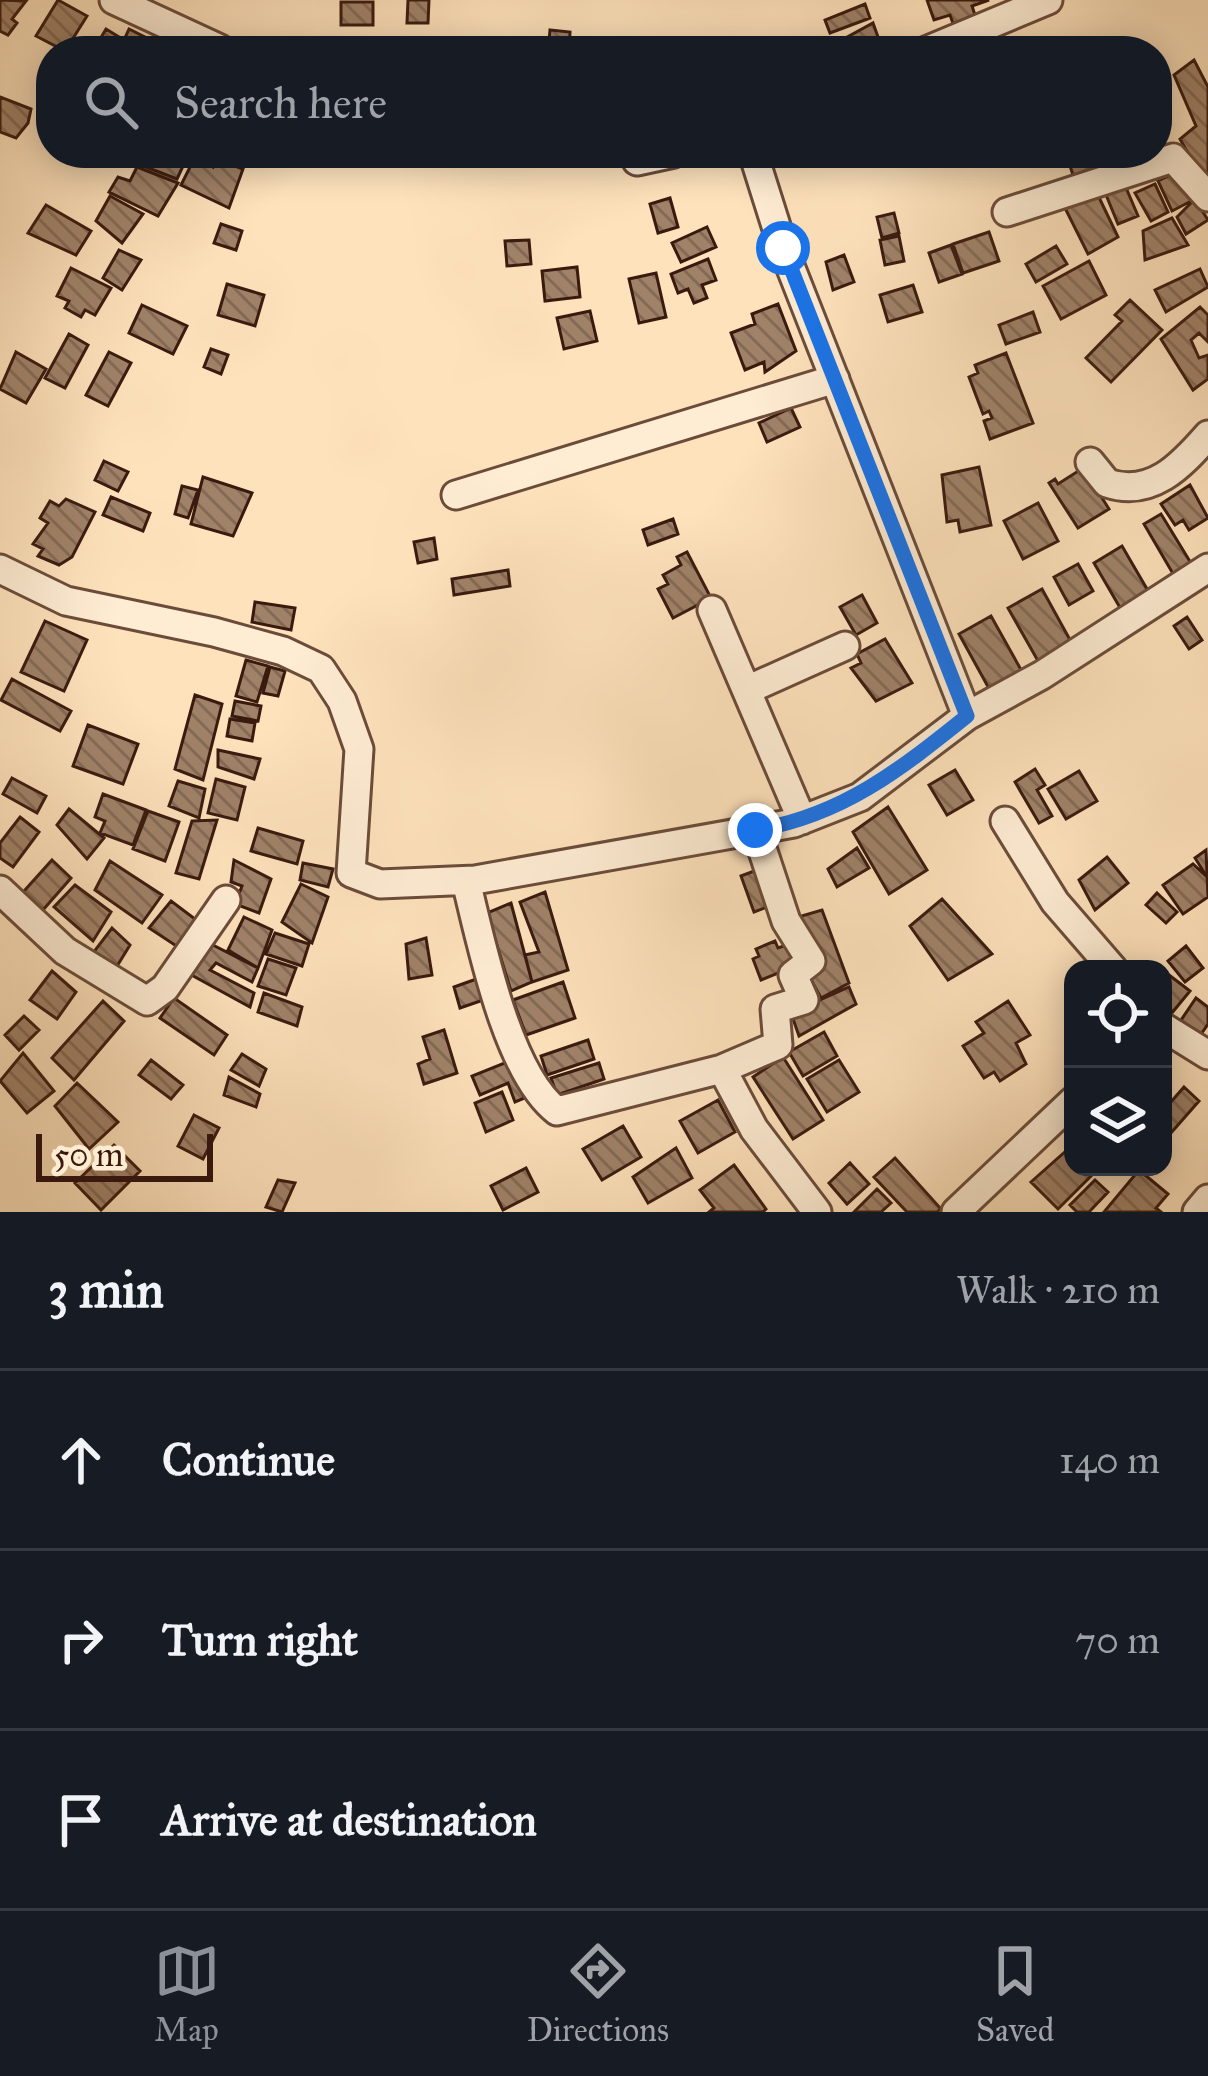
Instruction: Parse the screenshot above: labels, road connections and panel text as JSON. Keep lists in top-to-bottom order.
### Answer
{
  "scale_bar": "50 m",
  "page": {
    "search": "Search here",
    "scale": "50 m",
    "heading": ["3 min", "Walk · 210 m"],
    "list": [
      ["Continue", "140 m"],
      ["Turn right", "70 m"],
      "Arrive at destination"
    ],
    "nav": ["Map", "Directions", "Saved"]
  }
}
